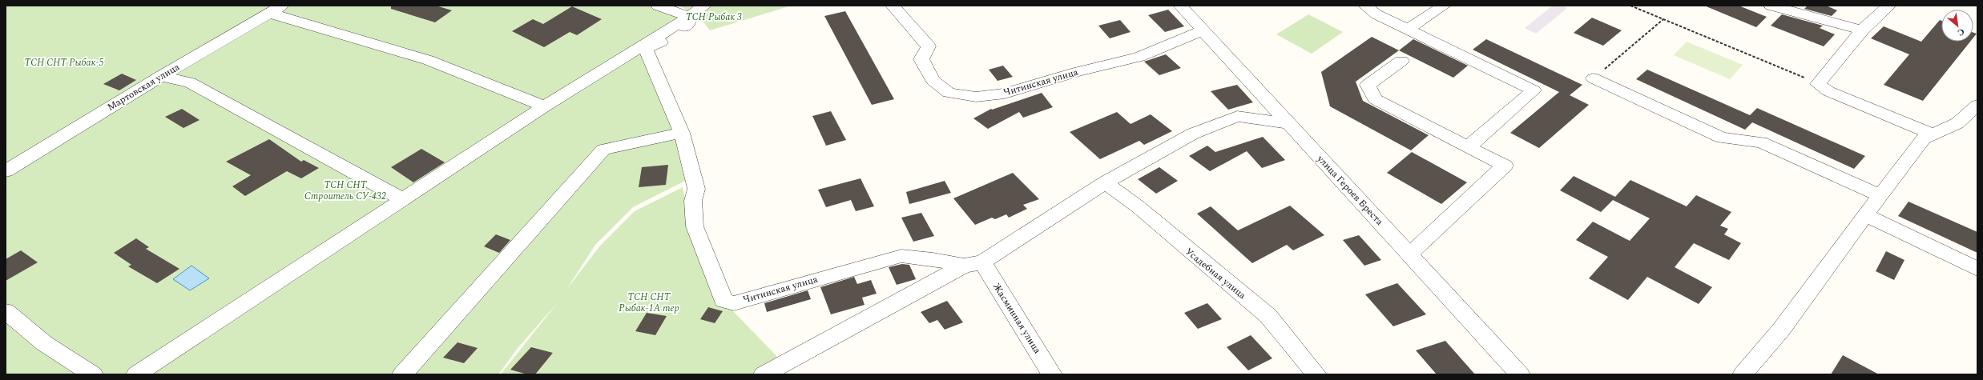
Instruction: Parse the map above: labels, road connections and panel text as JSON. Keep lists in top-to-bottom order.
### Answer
{
  "streets": {
    "street": [
      "Читинская улица",
      "Мартовская улица",
      "улица Героев Бреста",
      "Усадебная улица",
      "Жасминная улица"
    ]
  },
  "crossings": [
    ["Читинская улица", "улица Героев Бреста"],
    ["Читинская улица", "Жасминная улица"]
  ],
  "parks": [
    "ТСН Рыбак 3",
    "ТСН СНТ Рыбак-5",
    "ТСН СНТ Строитель СУ-432",
    "ТСН СНТ Рыбак-1А тер"
  ],
  "north": "bottom right"
}
